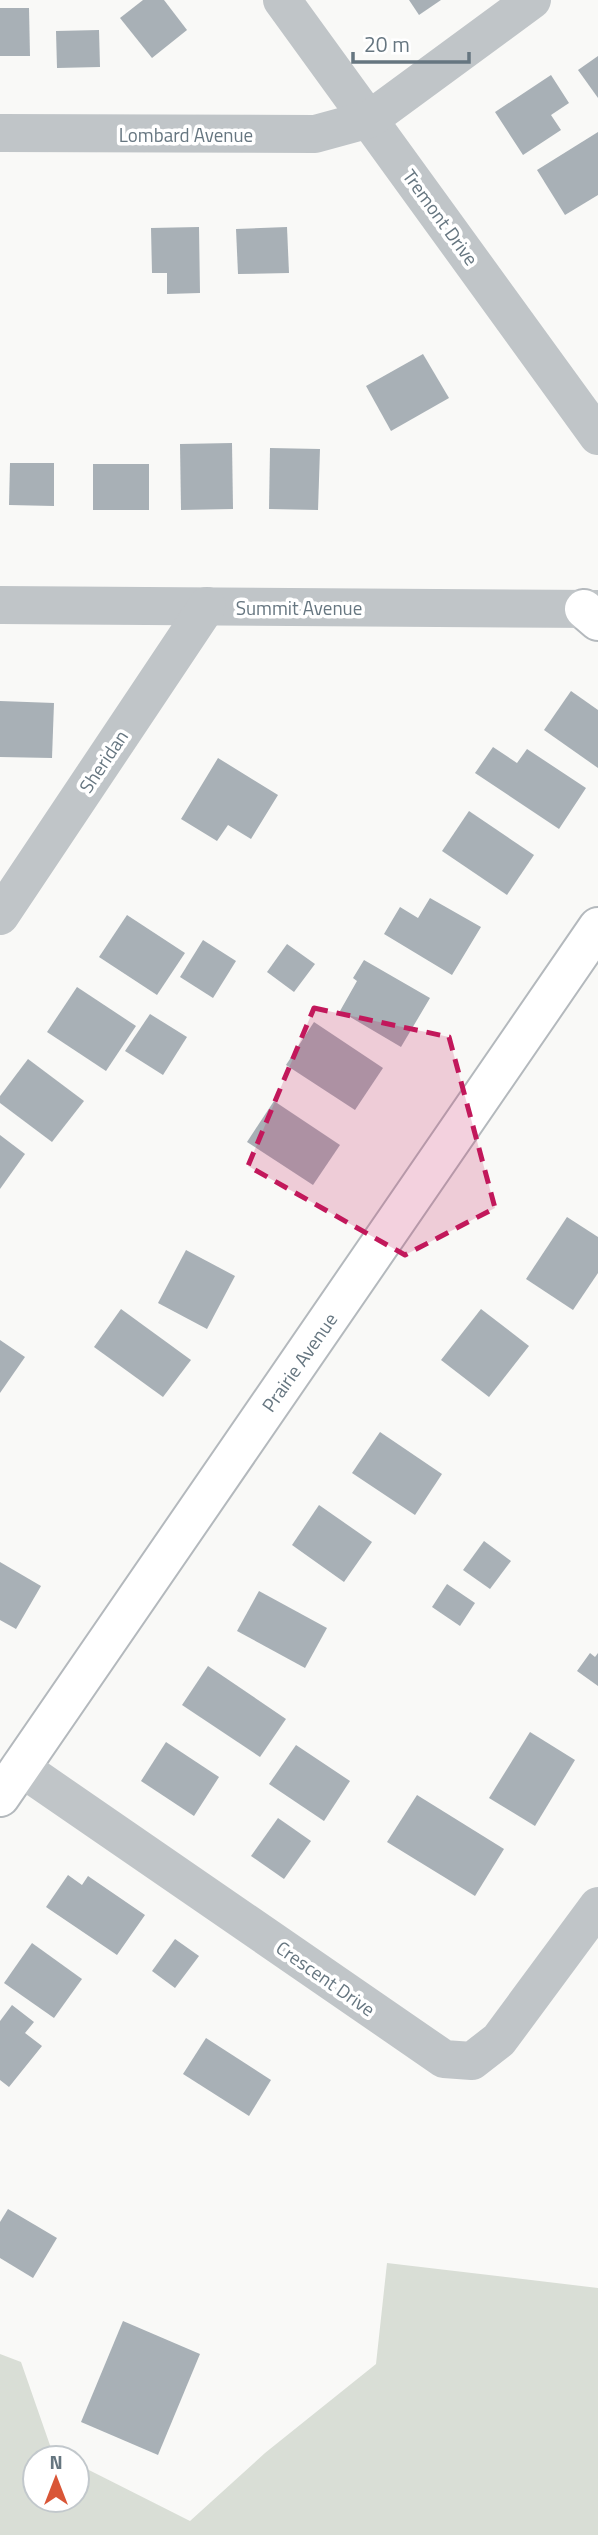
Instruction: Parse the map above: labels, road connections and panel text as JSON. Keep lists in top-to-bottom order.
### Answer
{
  "streets": {
    "main road": ["Prairie Avenue"],
    "street": [
      "Lombard Avenue",
      "Tremont Drive",
      "Summit Avenue",
      "Sheridan",
      "Crescent Drive"
    ]
  },
  "crossings": [
    ["Lombard Avenue", "Tremont Drive"],
    ["Summit Avenue", "Sheridan"],
    ["Prairie Avenue", "Crescent Drive"]
  ],
  "scale_bar": "20 m",
  "north": "top"
}
